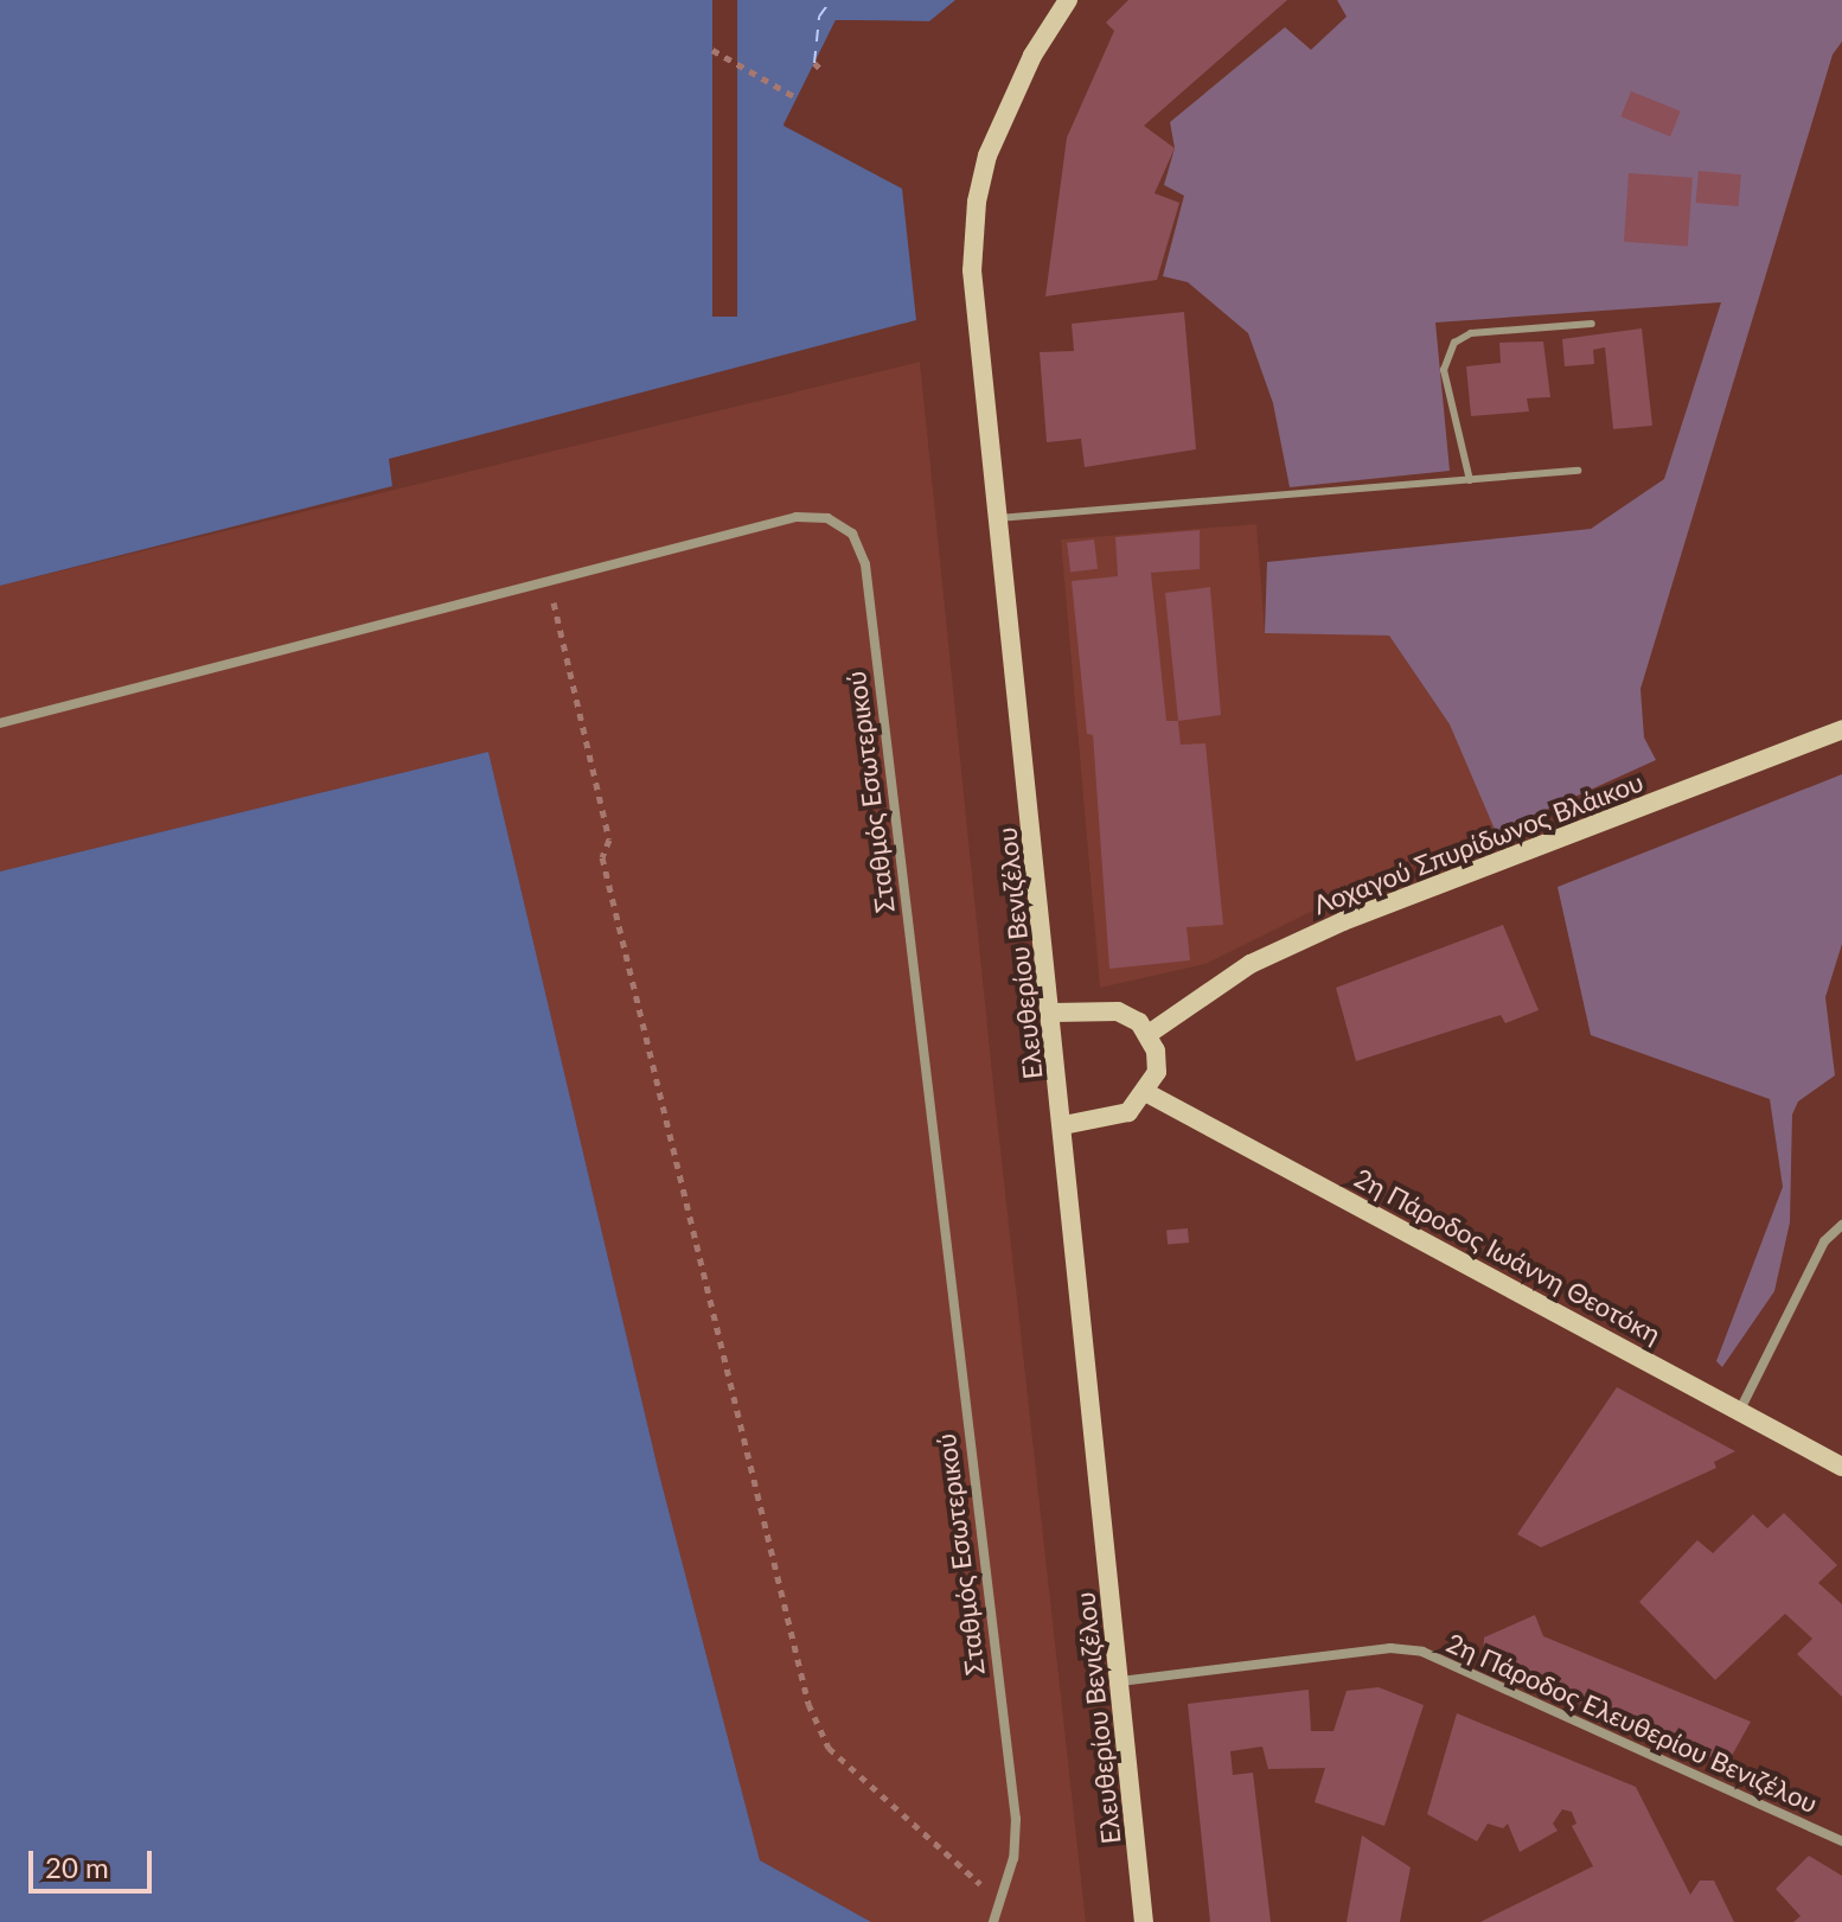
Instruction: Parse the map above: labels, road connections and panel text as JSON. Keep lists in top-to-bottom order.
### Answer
{
  "streets": {
    "main road": ["Λοχαγού Σπυρίδωνος Βλάικου", "Ελευθερίου Βενιζέλου", "2η Πάροδος Ιωάννη Θεοτόκη"],
    "street": ["Σταθμός Εσωτερικού", "2η Πάροδος Ελευθερίου Βενιζέλου"]
  },
  "crossings": [
    ["Ελευθερίου Βενιζέλου", "2η Πάροδος Ελευθερίου Βενιζέλου"]
  ],
  "scale_bar": "20 m"
}
